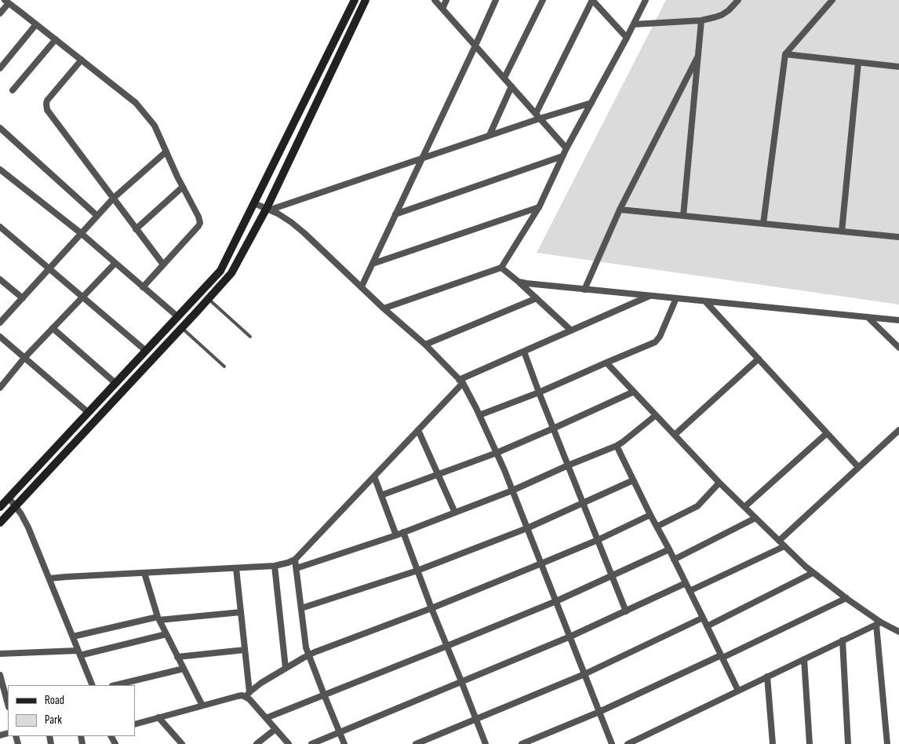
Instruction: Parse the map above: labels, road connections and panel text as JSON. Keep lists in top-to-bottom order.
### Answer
{
  "legend": ["Road", "Park"]
}
